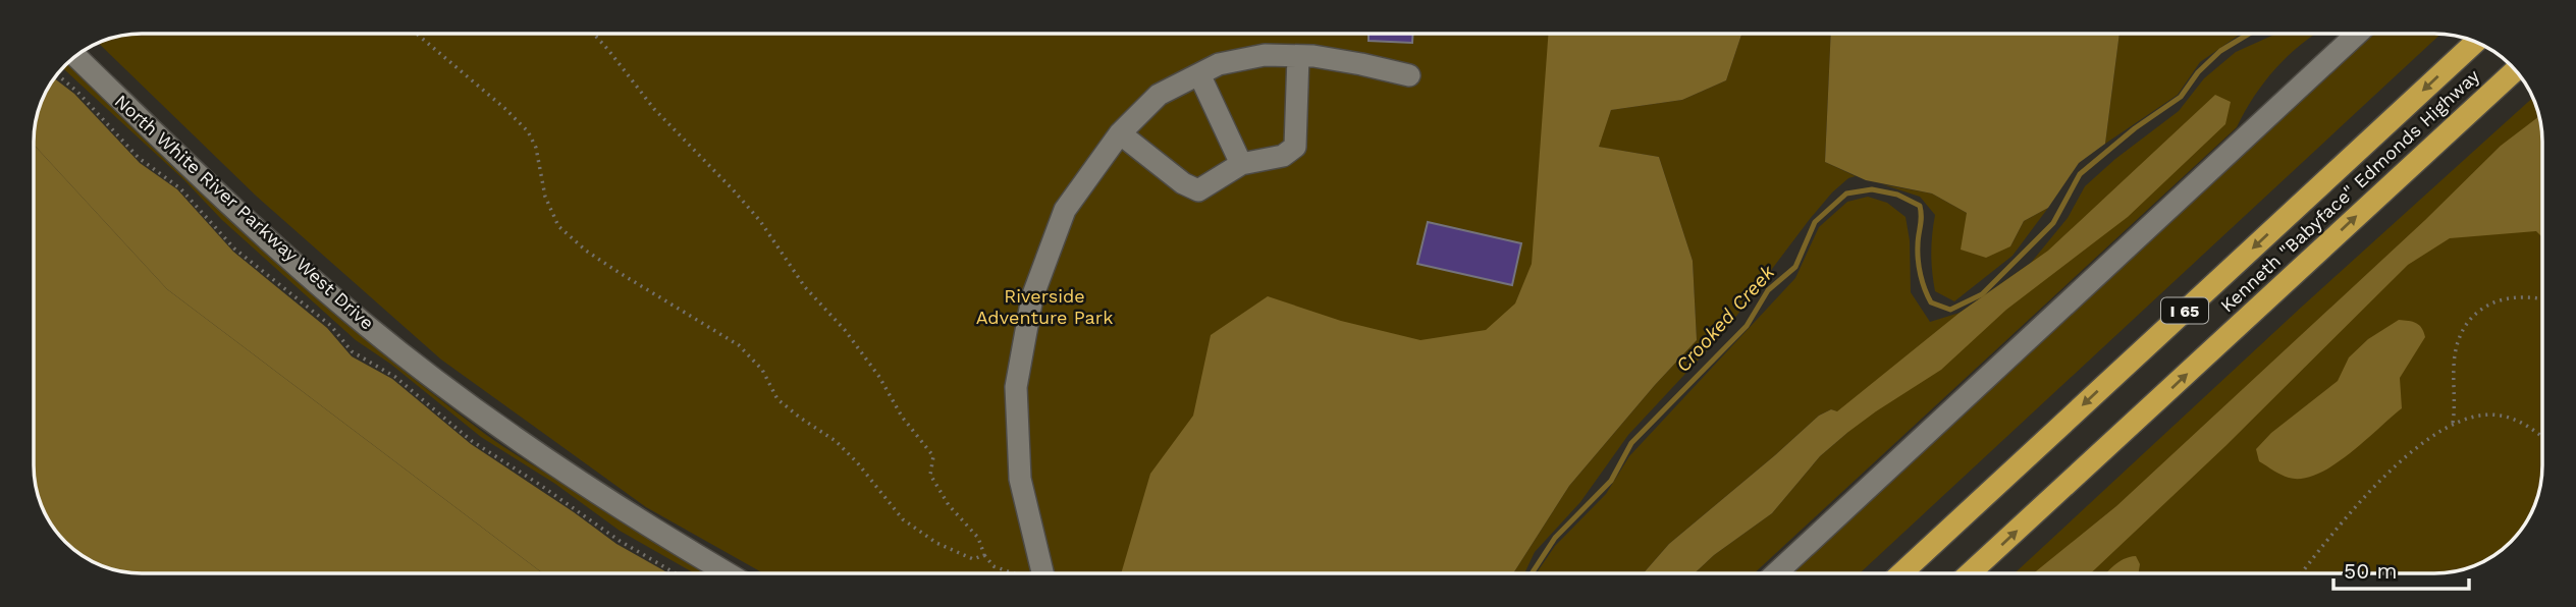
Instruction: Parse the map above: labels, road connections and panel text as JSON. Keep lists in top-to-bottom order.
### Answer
{
  "streets": {
    "highway": ["Kenneth \"Babyface\" Edmonds Highway", "I 65"],
    "street": ["North White River Parkway West Drive"]
  },
  "water": ["Crooked Creek"],
  "parks": ["Riverside Adventure Park"],
  "scale_bar": "50 m"
}
